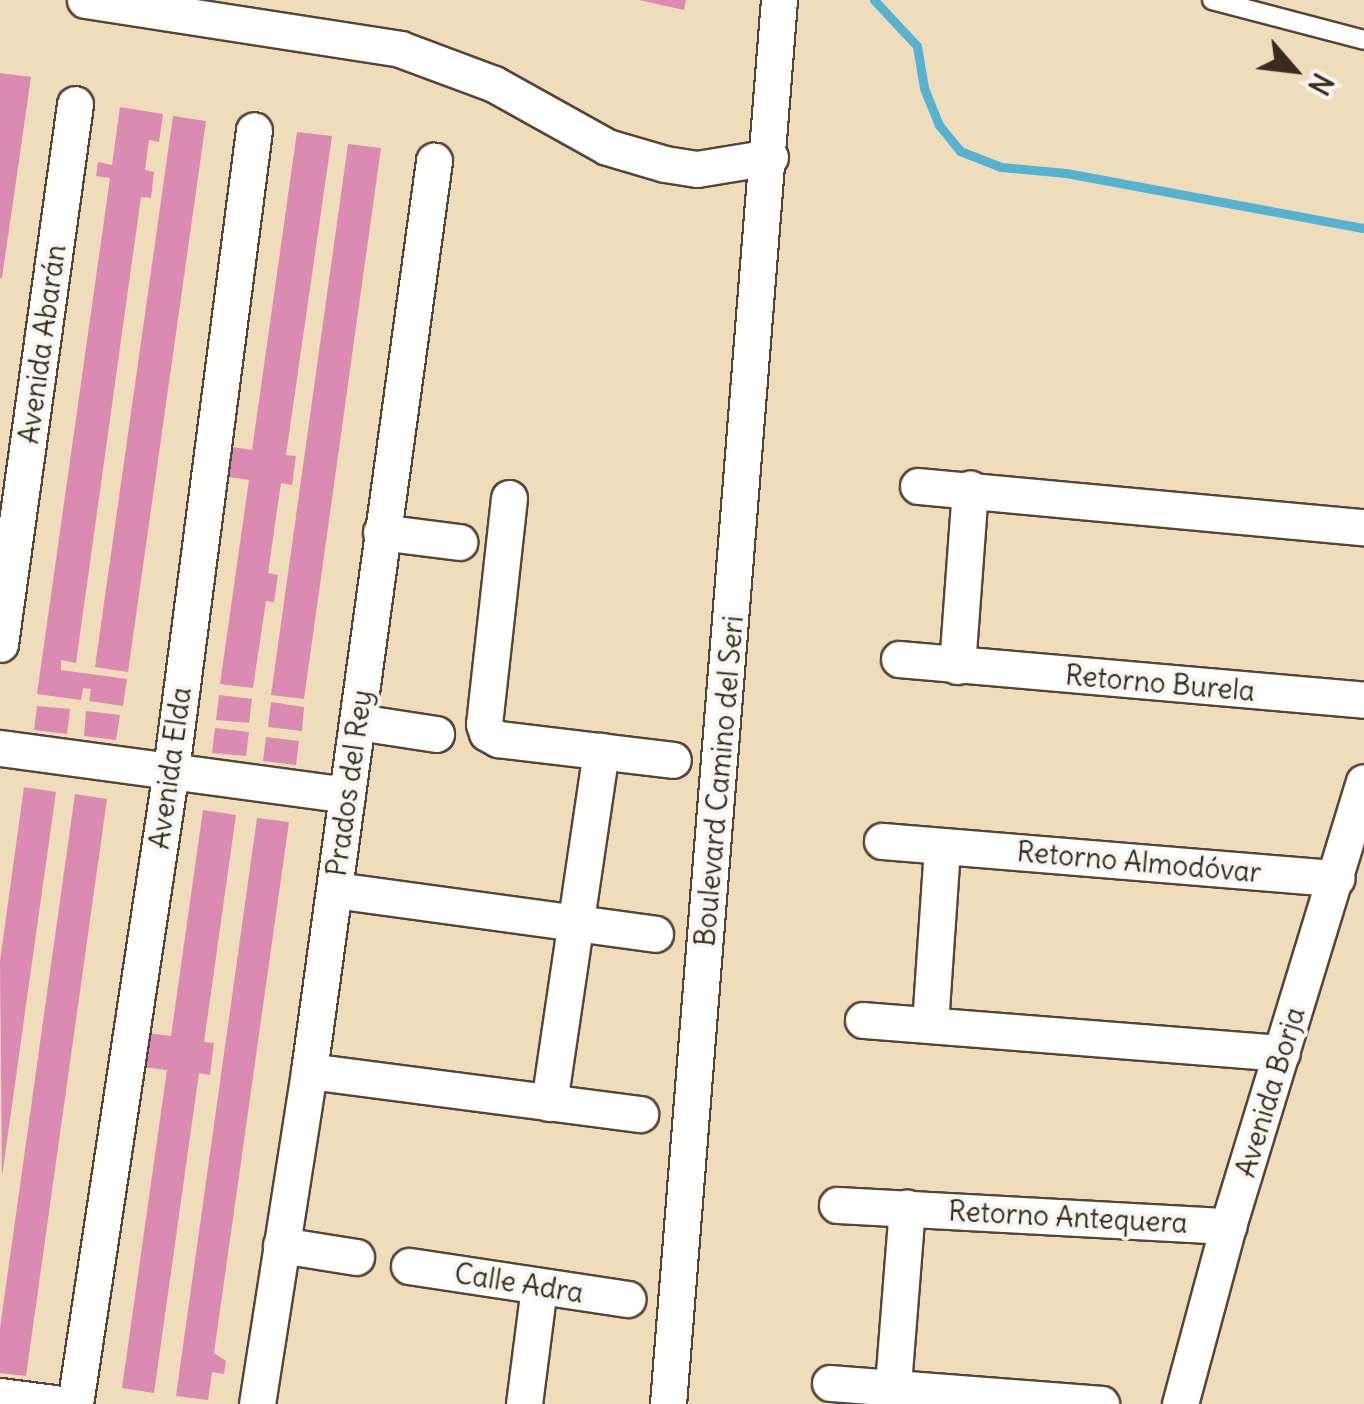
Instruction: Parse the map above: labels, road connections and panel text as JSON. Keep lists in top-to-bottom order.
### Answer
{
  "streets": {
    "street": [
      "Avenida Abarán",
      "Retorno Burela",
      "Avenida Elda",
      "Boulevard Camino del Seri",
      "Prados del Rey",
      "Retorno Almodóvar",
      "Avenida Borja",
      "Retorno Antequera",
      "Calle Adra"
    ]
  },
  "crossings": [
    ["Retorno Almodóvar", "Avenida Borja"],
    ["Avenida Borja", "Retorno Antequera"]
  ],
  "north": "bottom right"
}
